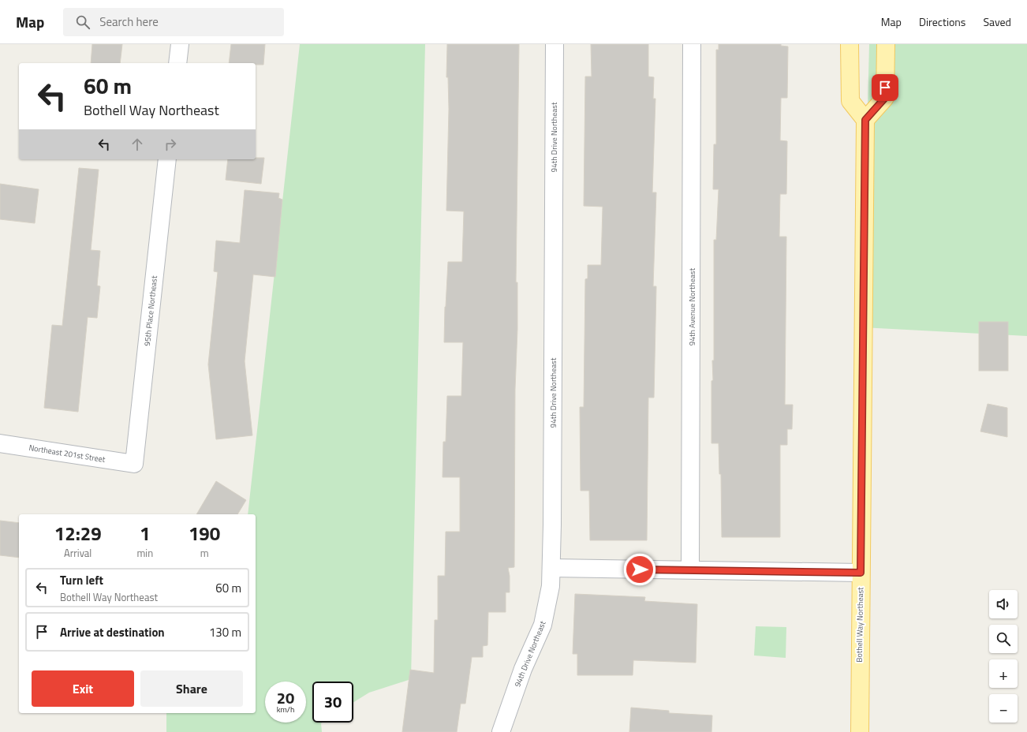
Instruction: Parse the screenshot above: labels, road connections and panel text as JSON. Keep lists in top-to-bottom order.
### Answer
{
  "streets": {
    "main road": ["Bothell Way Northeast"],
    "street": [
      "94th Drive Northeast",
      "94th Avenue Northeast",
      "95th Place Northeast",
      "Northeast 201st Street"
    ]
  },
  "crossings": [
    ["95th Place Northeast", "Northeast 201st Street"]
  ],
  "page": {
    "header": "Map",
    "search": "Search here",
    "nav": ["Map", "Directions", "Saved"],
    "turn": ["60 m", "Bothell Way Northeast"],
    "eta": [
      "12:29",
      "Arrival",
      "1",
      "min",
      "190",
      "m"
    ],
    "list": [
      {
        "name": "Turn left",
        "note": "Bothell Way Northeast",
        "value": "60 m"
      },
      {
        "name": "Arrive at destination",
        "value": "130 m"
      }
    ],
    "map_buttons": ["+", "−"],
    "buttons": ["Exit", "Share"],
    "speed": "20 km/h",
    "limit": "30"
  }
}
